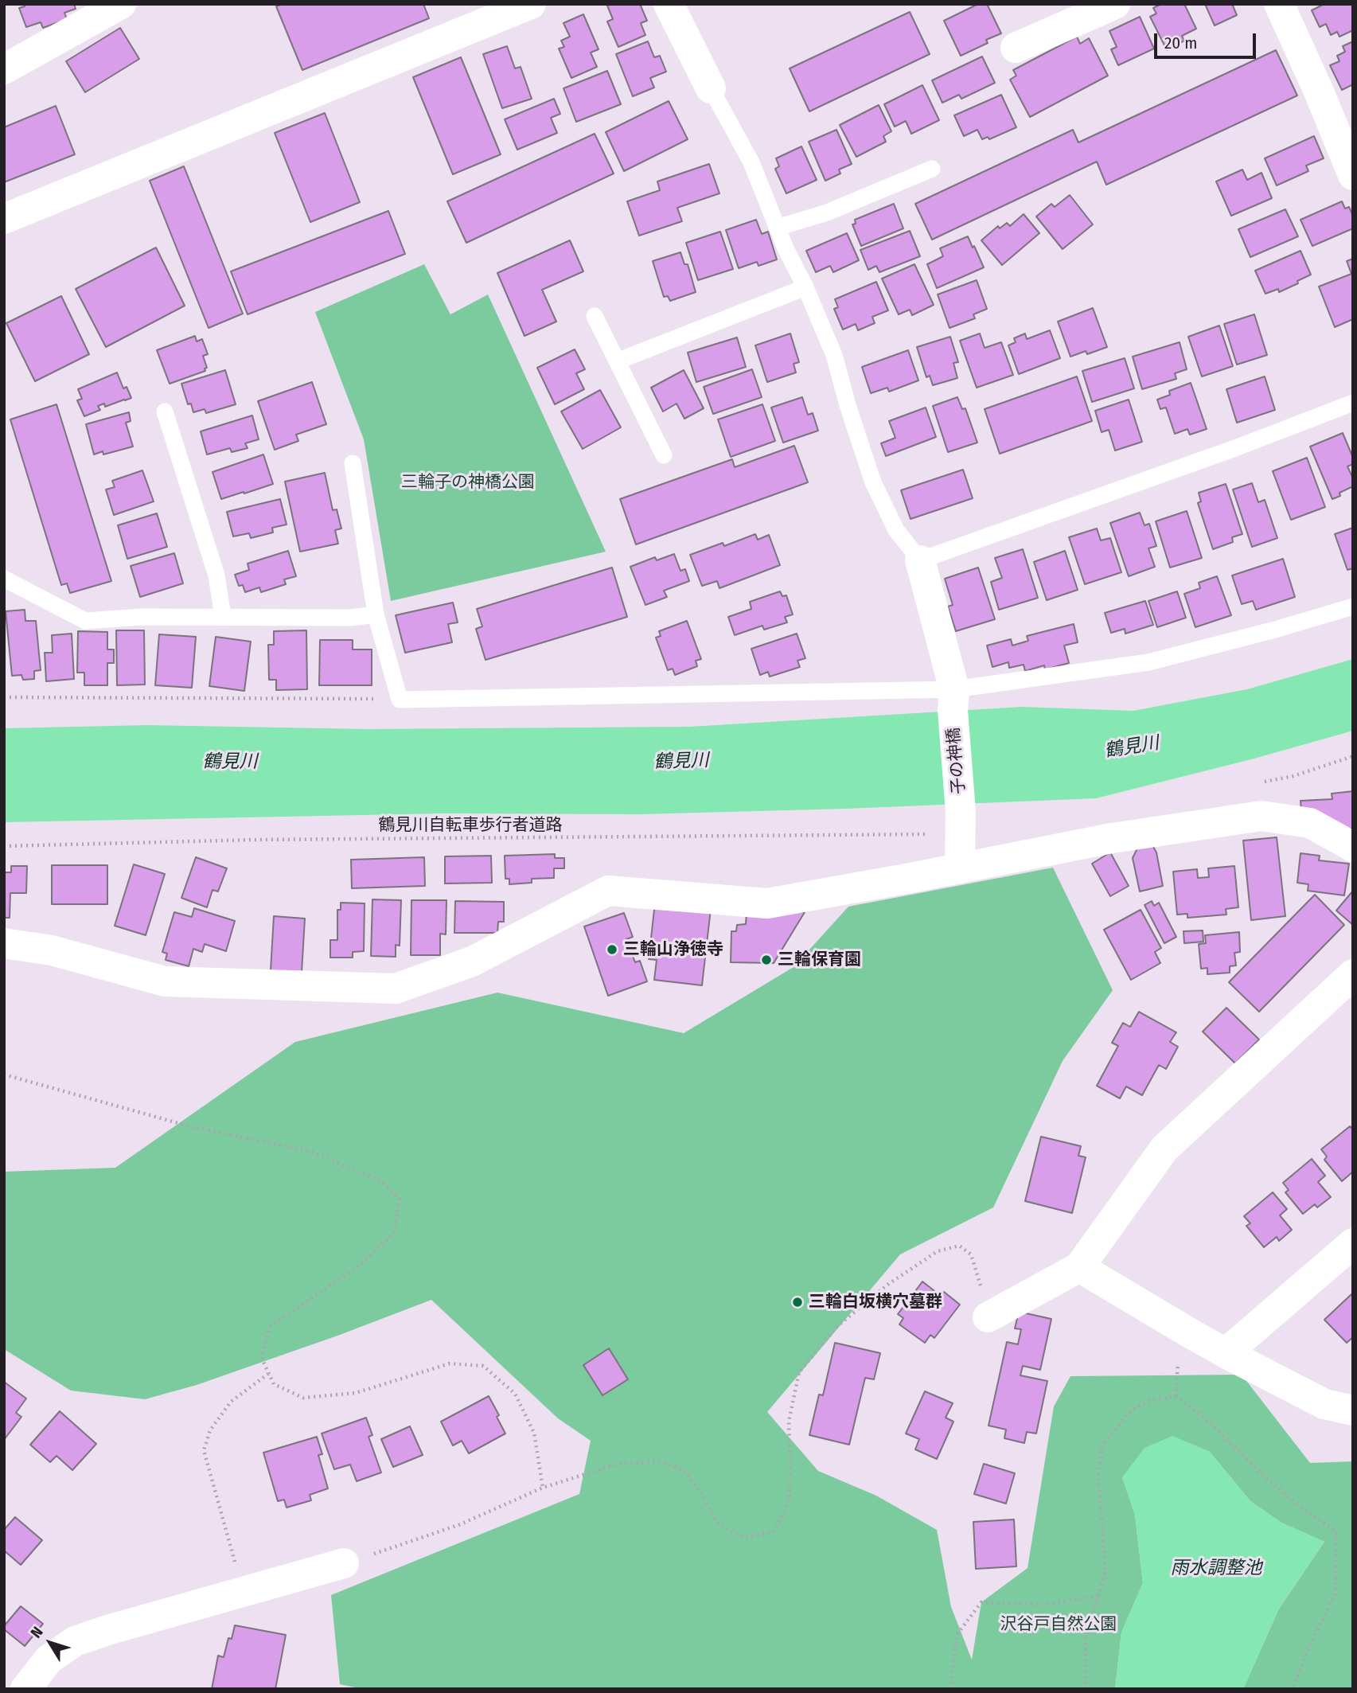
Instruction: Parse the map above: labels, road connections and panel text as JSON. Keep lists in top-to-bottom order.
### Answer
{
  "streets": {
    "street": ["子の神橋"],
    "path": ["鶴見川自転車歩行者道路"]
  },
  "water": ["鶴見川", "雨水調整池"],
  "parks": ["三輪子の神橋公園", "沢谷戸自然公園"],
  "places": ["三輪山浄徳寺", "三輪保育園", "三輪白坂横穴墓群"],
  "scale_bar": "20 m",
  "north": "top left"
}
